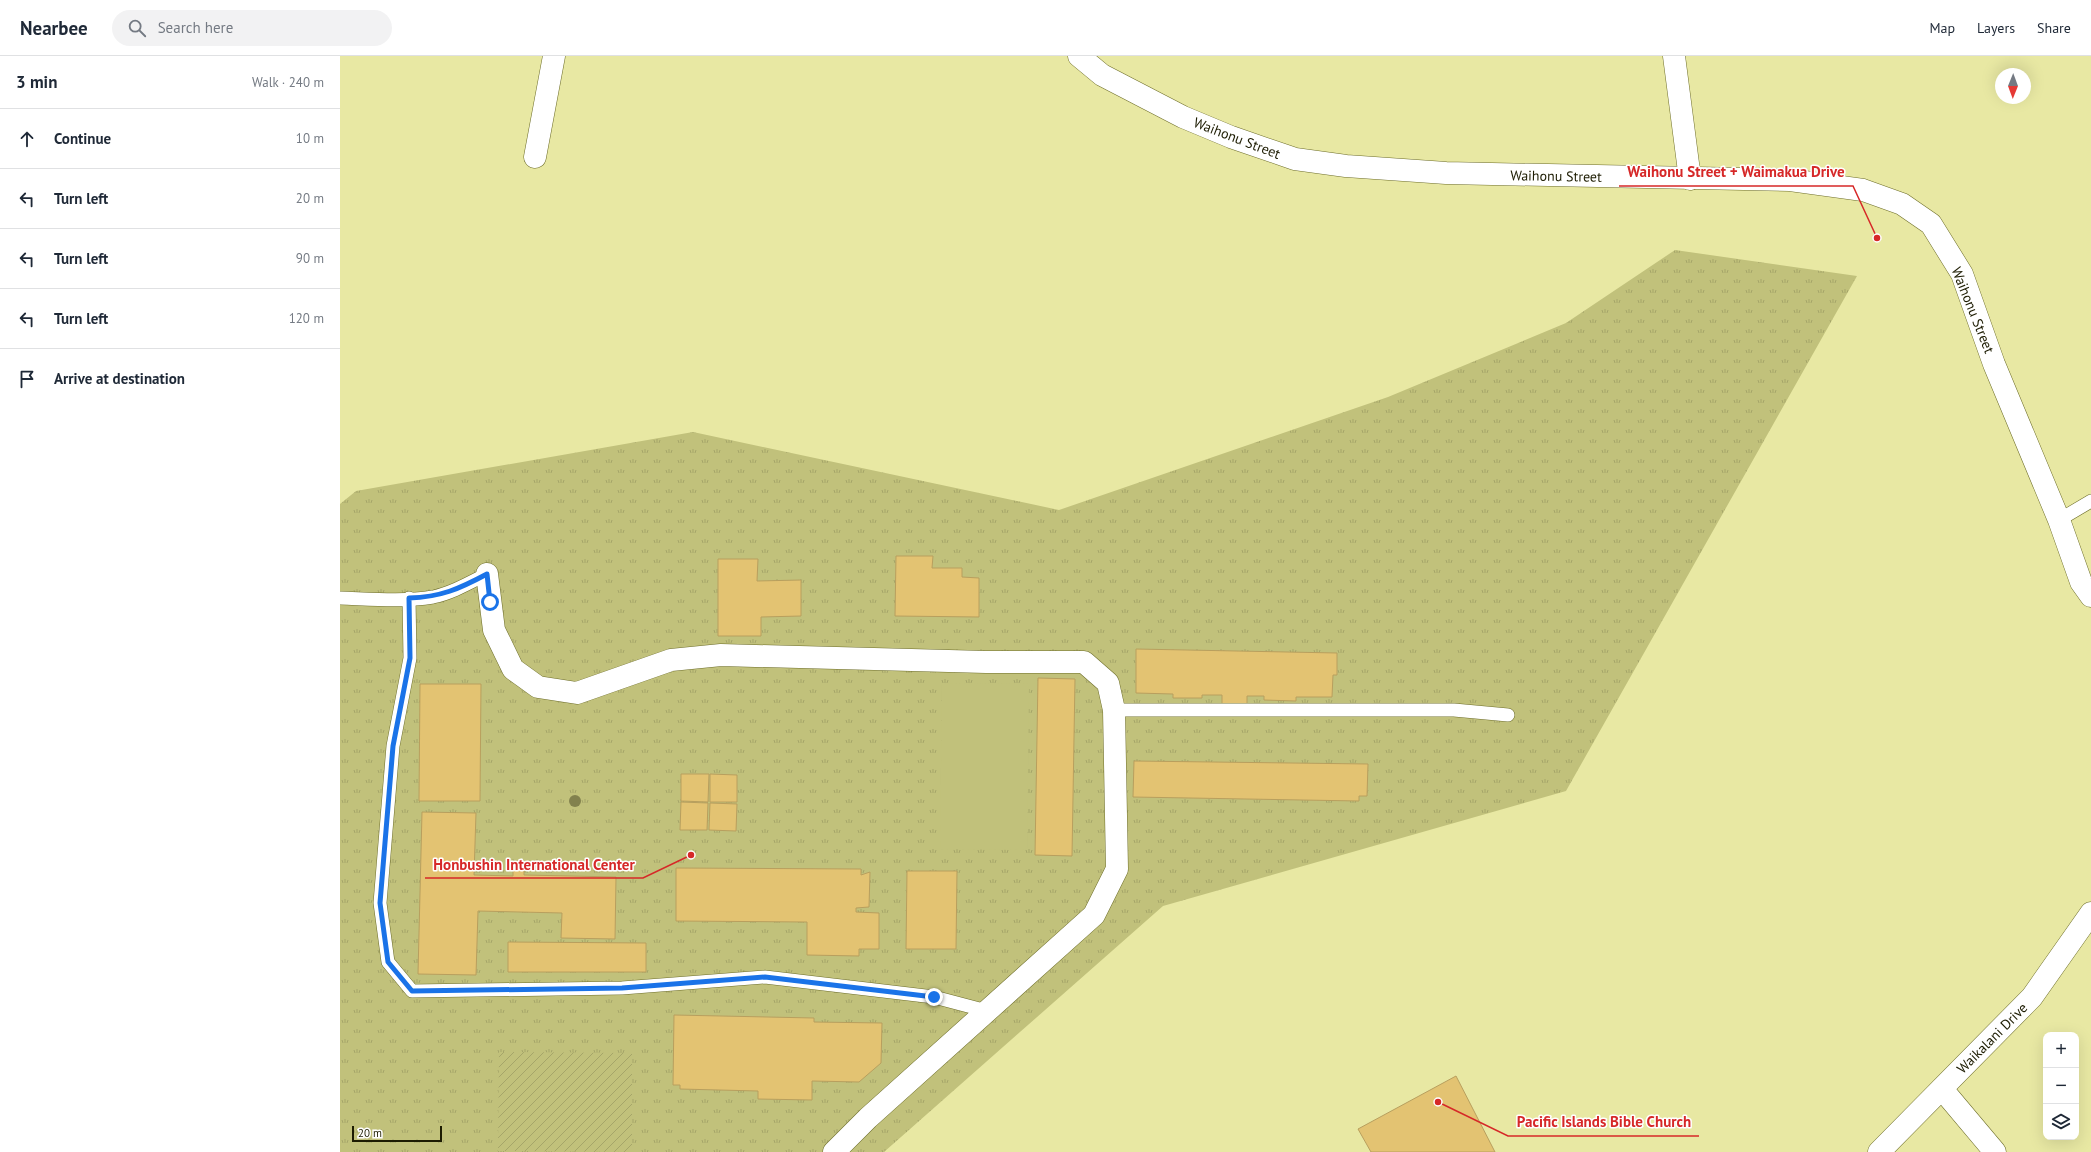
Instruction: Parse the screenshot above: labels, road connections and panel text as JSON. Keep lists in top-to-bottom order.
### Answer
{
  "streets": {
    "street": ["Waihonu Street", "Waikalani Drive"]
  },
  "places": ["Waihonu Street + Waimakua Drive", "Honbushin International Center", "Pacific Islands Bible Church"],
  "scale_bar": "20 m",
  "north": "bottom",
  "page": {
    "header": "Nearbee",
    "search": "Search here",
    "nav": ["Map", "Layers", "Share"],
    "heading": ["3 min", "Walk · 240 m"],
    "list": [
      ["Continue", "10 m"],
      ["Turn left", "20 m"],
      ["Turn left", "90 m"],
      ["Turn left", "120 m"],
      "Arrive at destination"
    ],
    "map_buttons": ["+", "−"],
    "scale": "20 m"
  }
}
